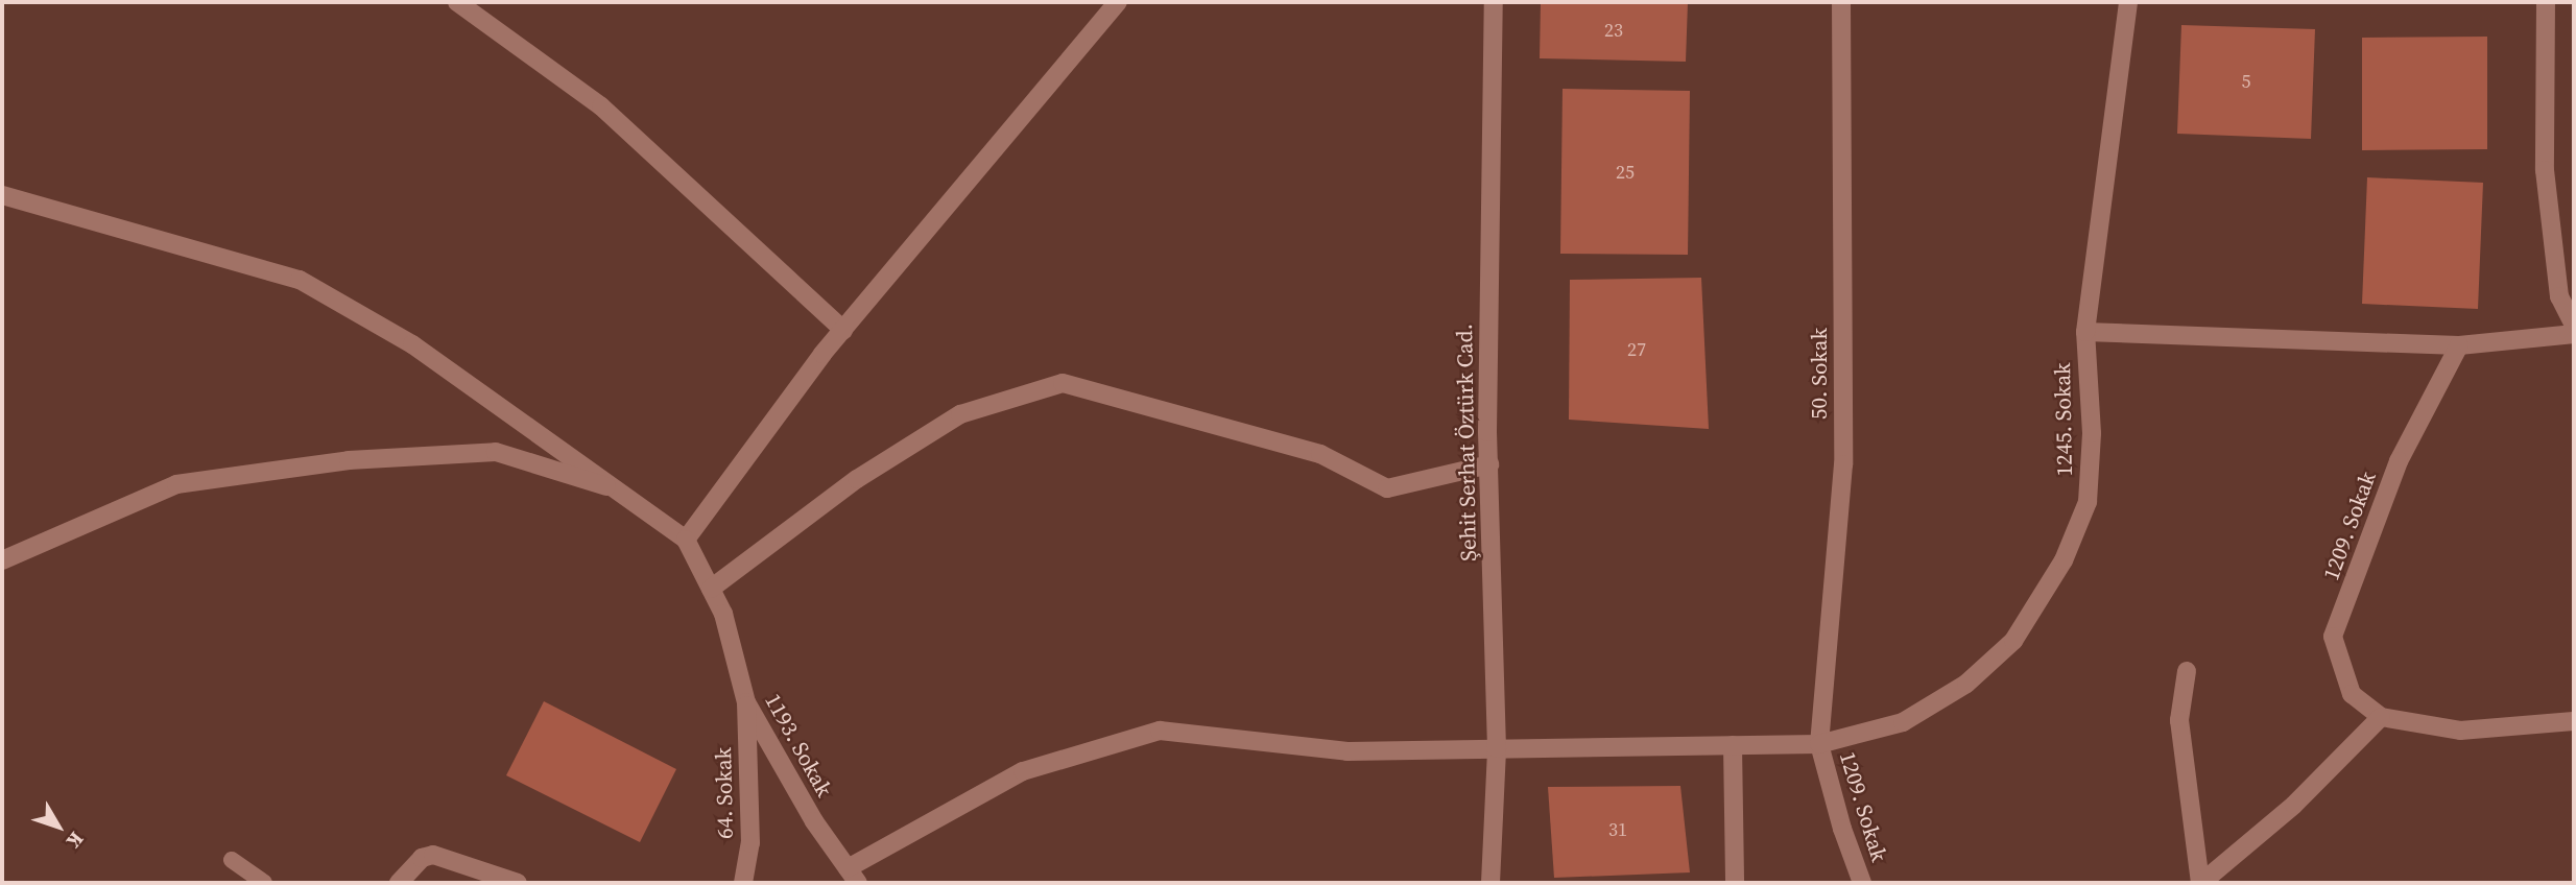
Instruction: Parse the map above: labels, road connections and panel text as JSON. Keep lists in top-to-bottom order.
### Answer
{
  "streets": {
    "street": [
      "50. Sokak",
      "1245. Sokak",
      "Şehit Serhat Öztürk Cad.",
      "1209. Sokak",
      "1193. Sokak",
      "64. Sokak"
    ]
  },
  "crossings": [
    ["50. Sokak", "1245. Sokak"],
    ["50. Sokak", "1209. Sokak"],
    ["1245. Sokak", "Şehit Serhat Öztürk Cad."],
    ["1245. Sokak", "1209. Sokak"],
    ["1245. Sokak", "1193. Sokak"],
    ["1193. Sokak", "64. Sokak"]
  ],
  "house_numbers": [
    "23",
    "5",
    "25",
    "27",
    "31"
  ],
  "north": "bottom right"
}
